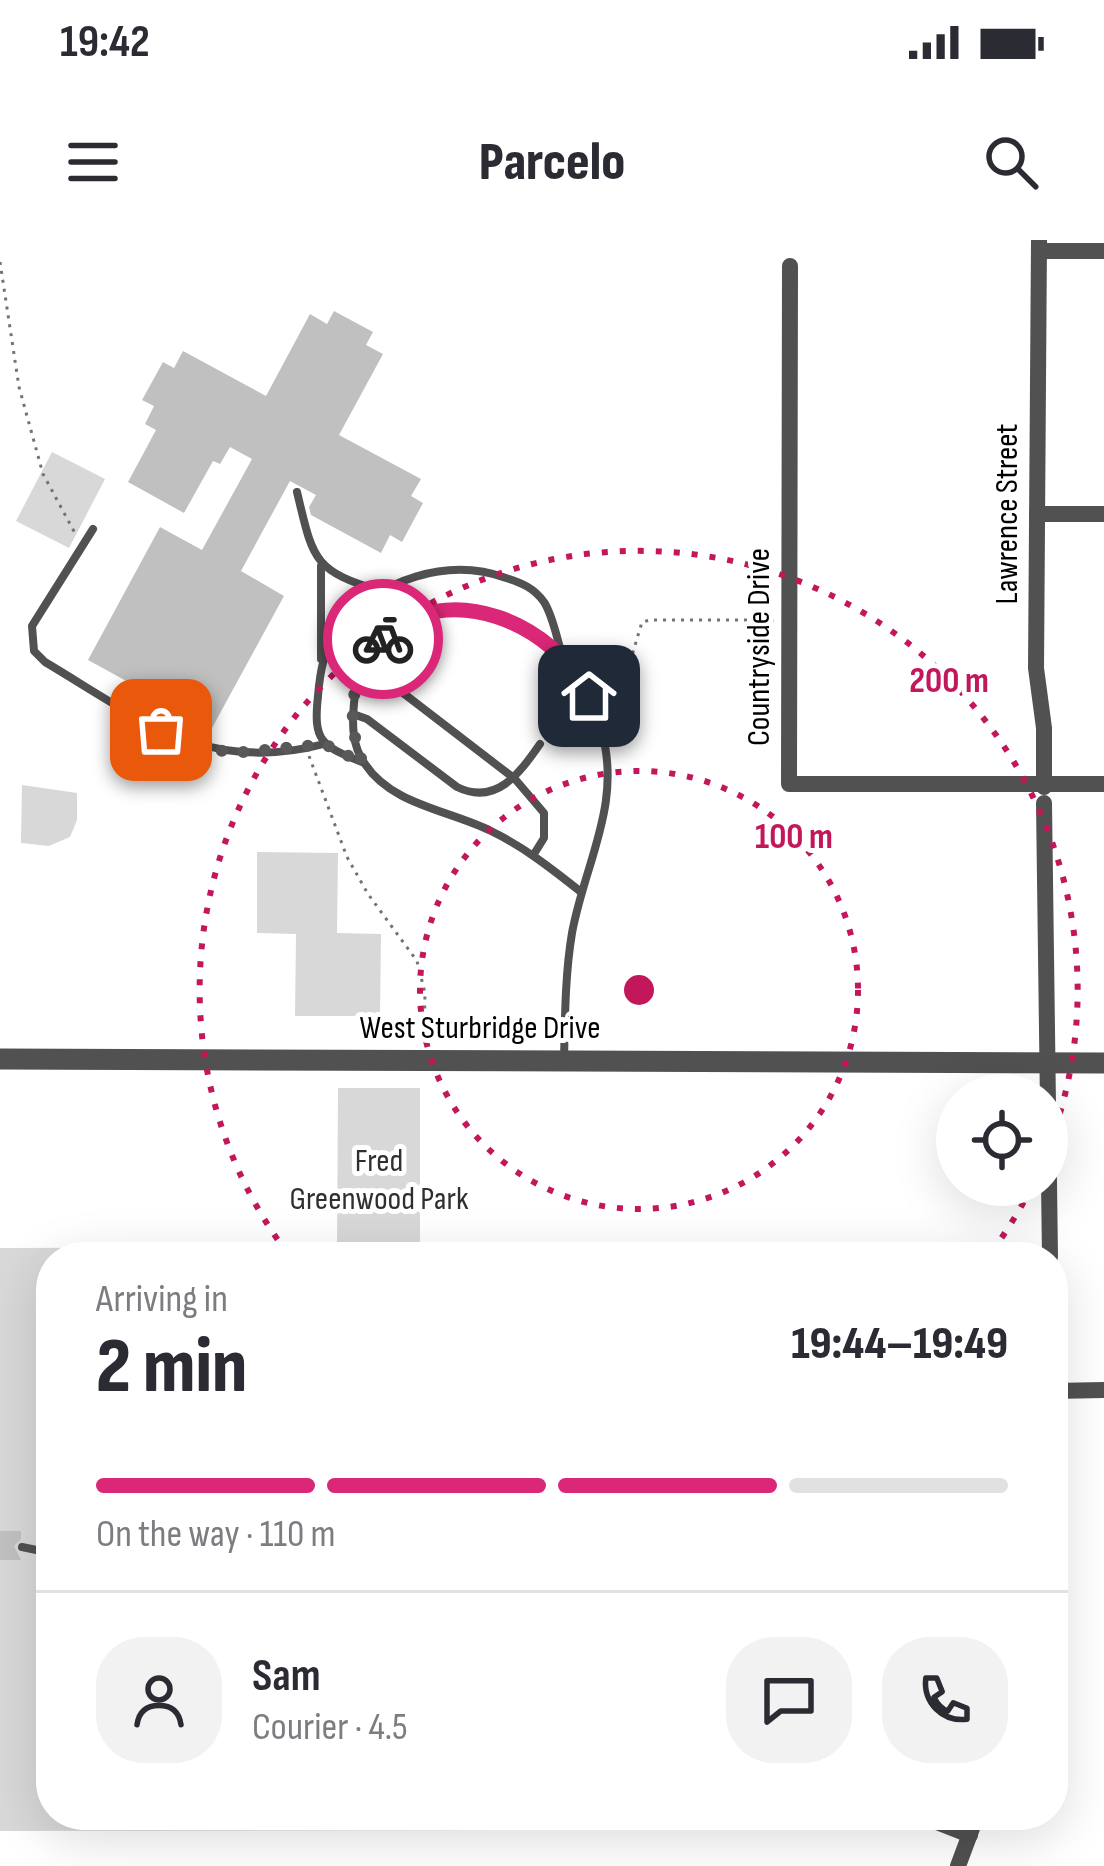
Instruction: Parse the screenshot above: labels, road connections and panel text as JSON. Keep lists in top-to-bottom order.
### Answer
{
  "streets": {
    "street": ["Lawrence Street", "Countryside Drive", "West Sturbridge Drive"]
  },
  "crossings": [
    ["Lawrence Street", "Countryside Drive"],
    ["Lawrence Street", "West Sturbridge Drive"]
  ],
  "parks": ["Fred Greenwood Park"],
  "page": {
    "status": "19:42",
    "header": "Parcelo",
    "heading": ["2 min", "Arriving in", "19:44–19:49"],
    "panel": ["Sam", "Courier · 4.5"],
    "bar": "On the way · 110 m"
  },
  "rings": ["200 m", "100 m"]
}
